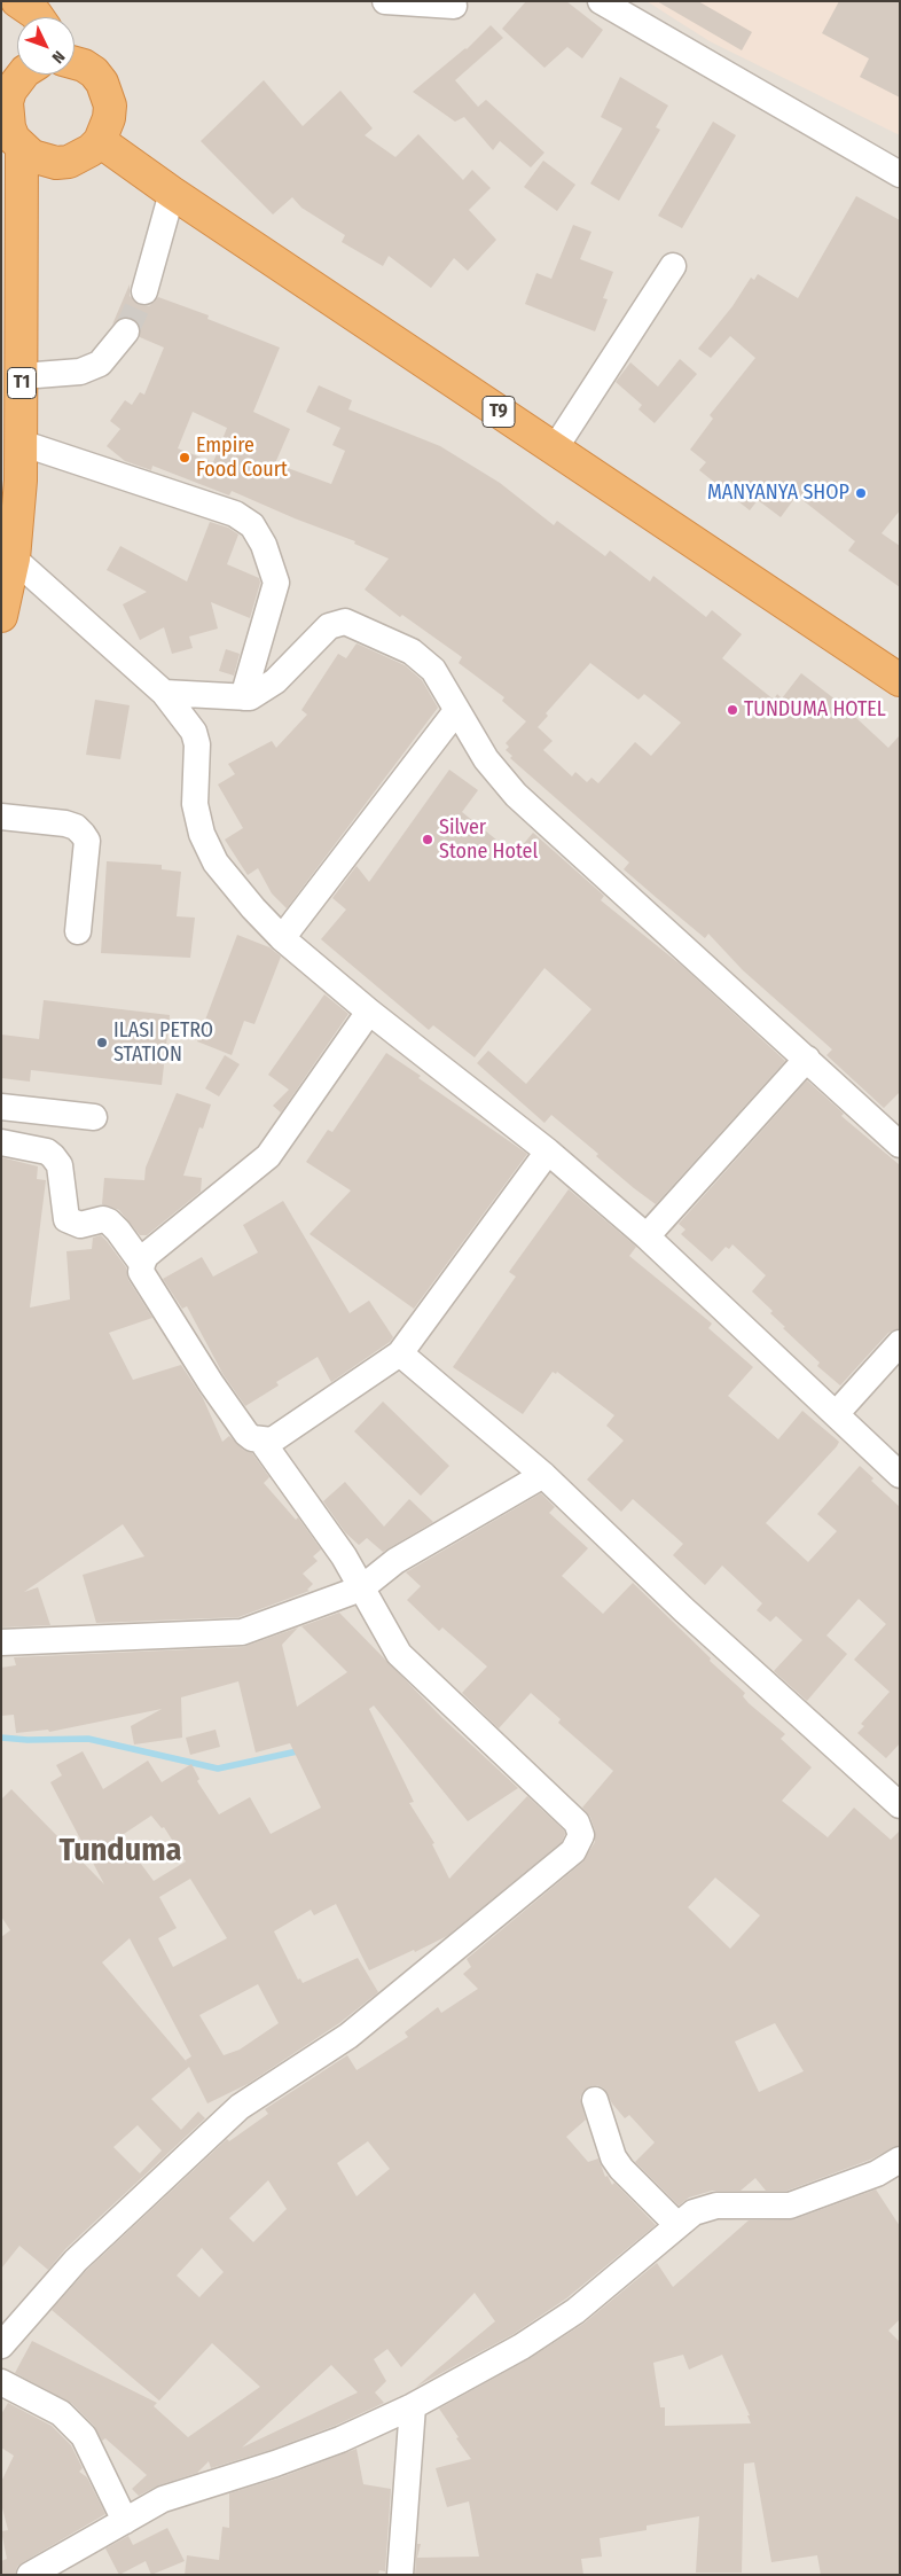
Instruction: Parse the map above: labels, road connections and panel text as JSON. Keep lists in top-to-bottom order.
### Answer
{
  "streets": {
    "highway": ["T1", "T9"]
  },
  "districts": ["Tunduma"],
  "places": [
    "Empire Food Court",
    "MANYANYA SHOP",
    "TUNDUMA HOTEL",
    "Silver Stone Hotel",
    "ILASI PETRO STATION"
  ],
  "north": "bottom right"
}
